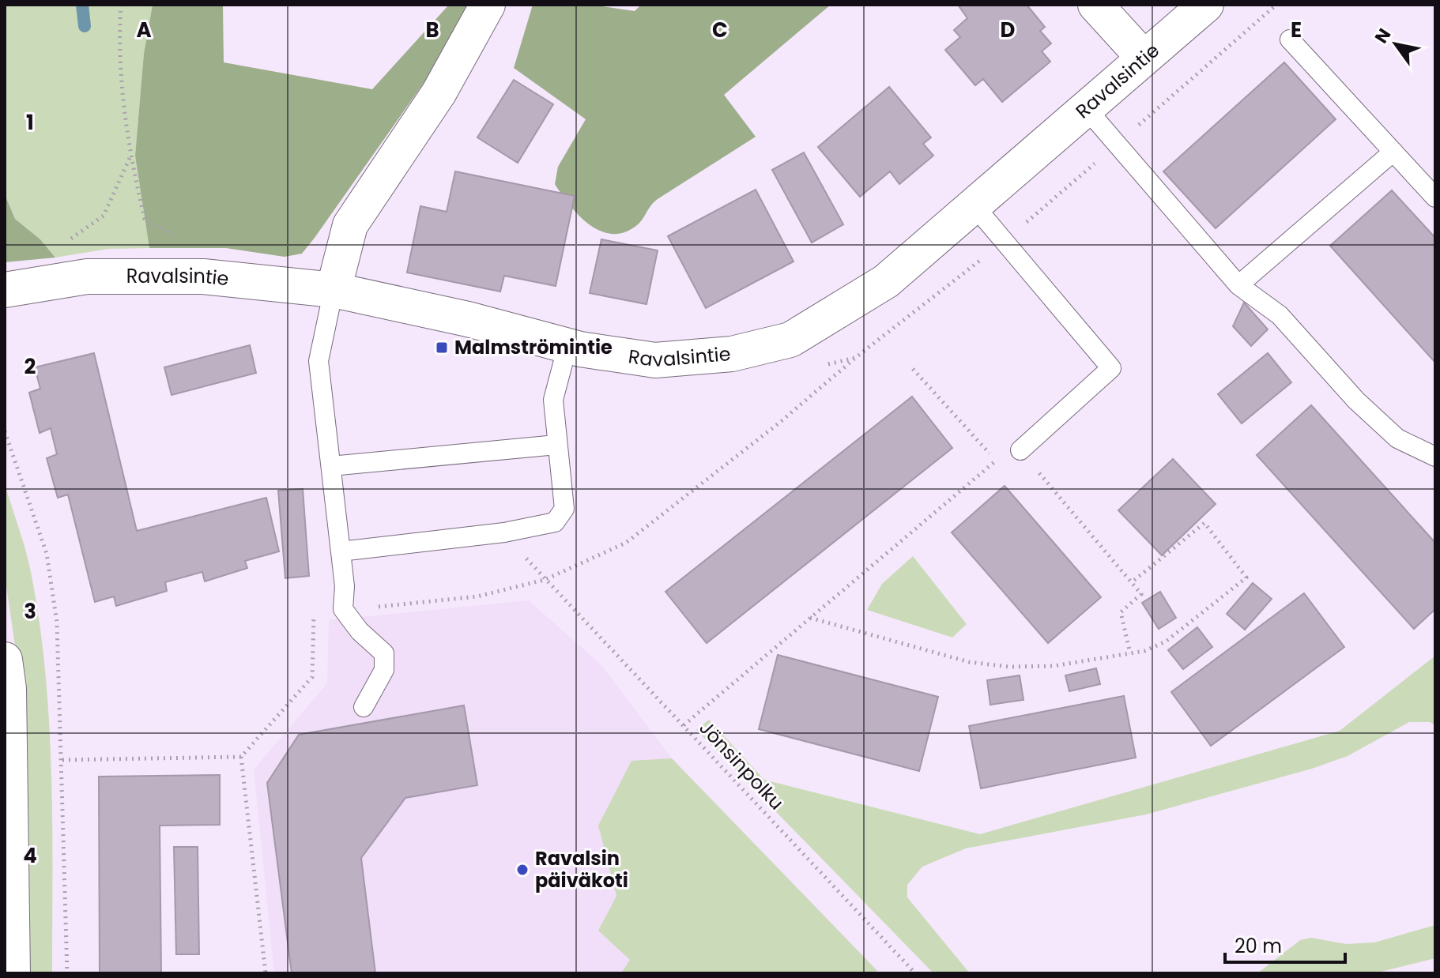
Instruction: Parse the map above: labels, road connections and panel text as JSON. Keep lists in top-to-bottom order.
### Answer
{
  "streets": {
    "street": ["Ravalsintie"],
    "path": ["Jönsinpolku"]
  },
  "places": {
    "transit": ["Malmströmintie"],
    "other": ["Ravalsin päiväkoti"]
  },
  "scale_bar": "20 m",
  "north": "top left",
  "grid": {
    "columns": [
      "A",
      "B",
      "C",
      "D",
      "E"
    ],
    "rows": [
      "1",
      "2",
      "3",
      "4"
    ]
  }
}
